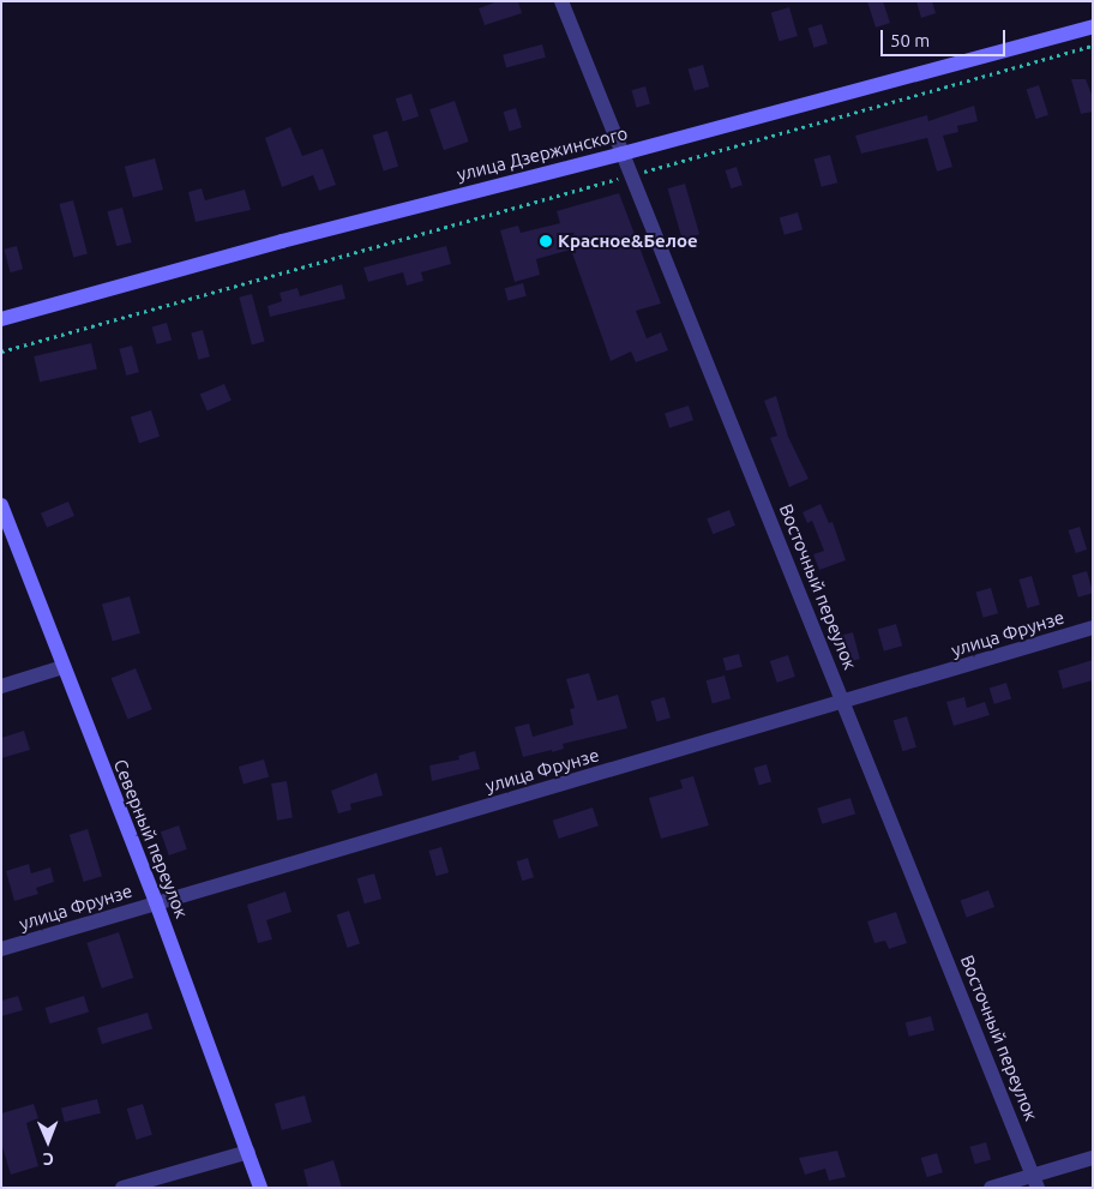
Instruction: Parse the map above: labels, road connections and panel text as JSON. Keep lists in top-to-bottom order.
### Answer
{
  "streets": {
    "street": [
      "улица Дзержинского",
      "Восточный переулок",
      "улица Фрунзе",
      "Северный переулок"
    ]
  },
  "crossings": [
    ["улица Дзержинского", "Восточный переулок"],
    ["Восточный переулок", "улица Фрунзе"],
    ["улица Фрунзе", "Северный переулок"]
  ],
  "places": ["Красное&Белое"],
  "scale_bar": "50 m",
  "north": "bottom"
}
